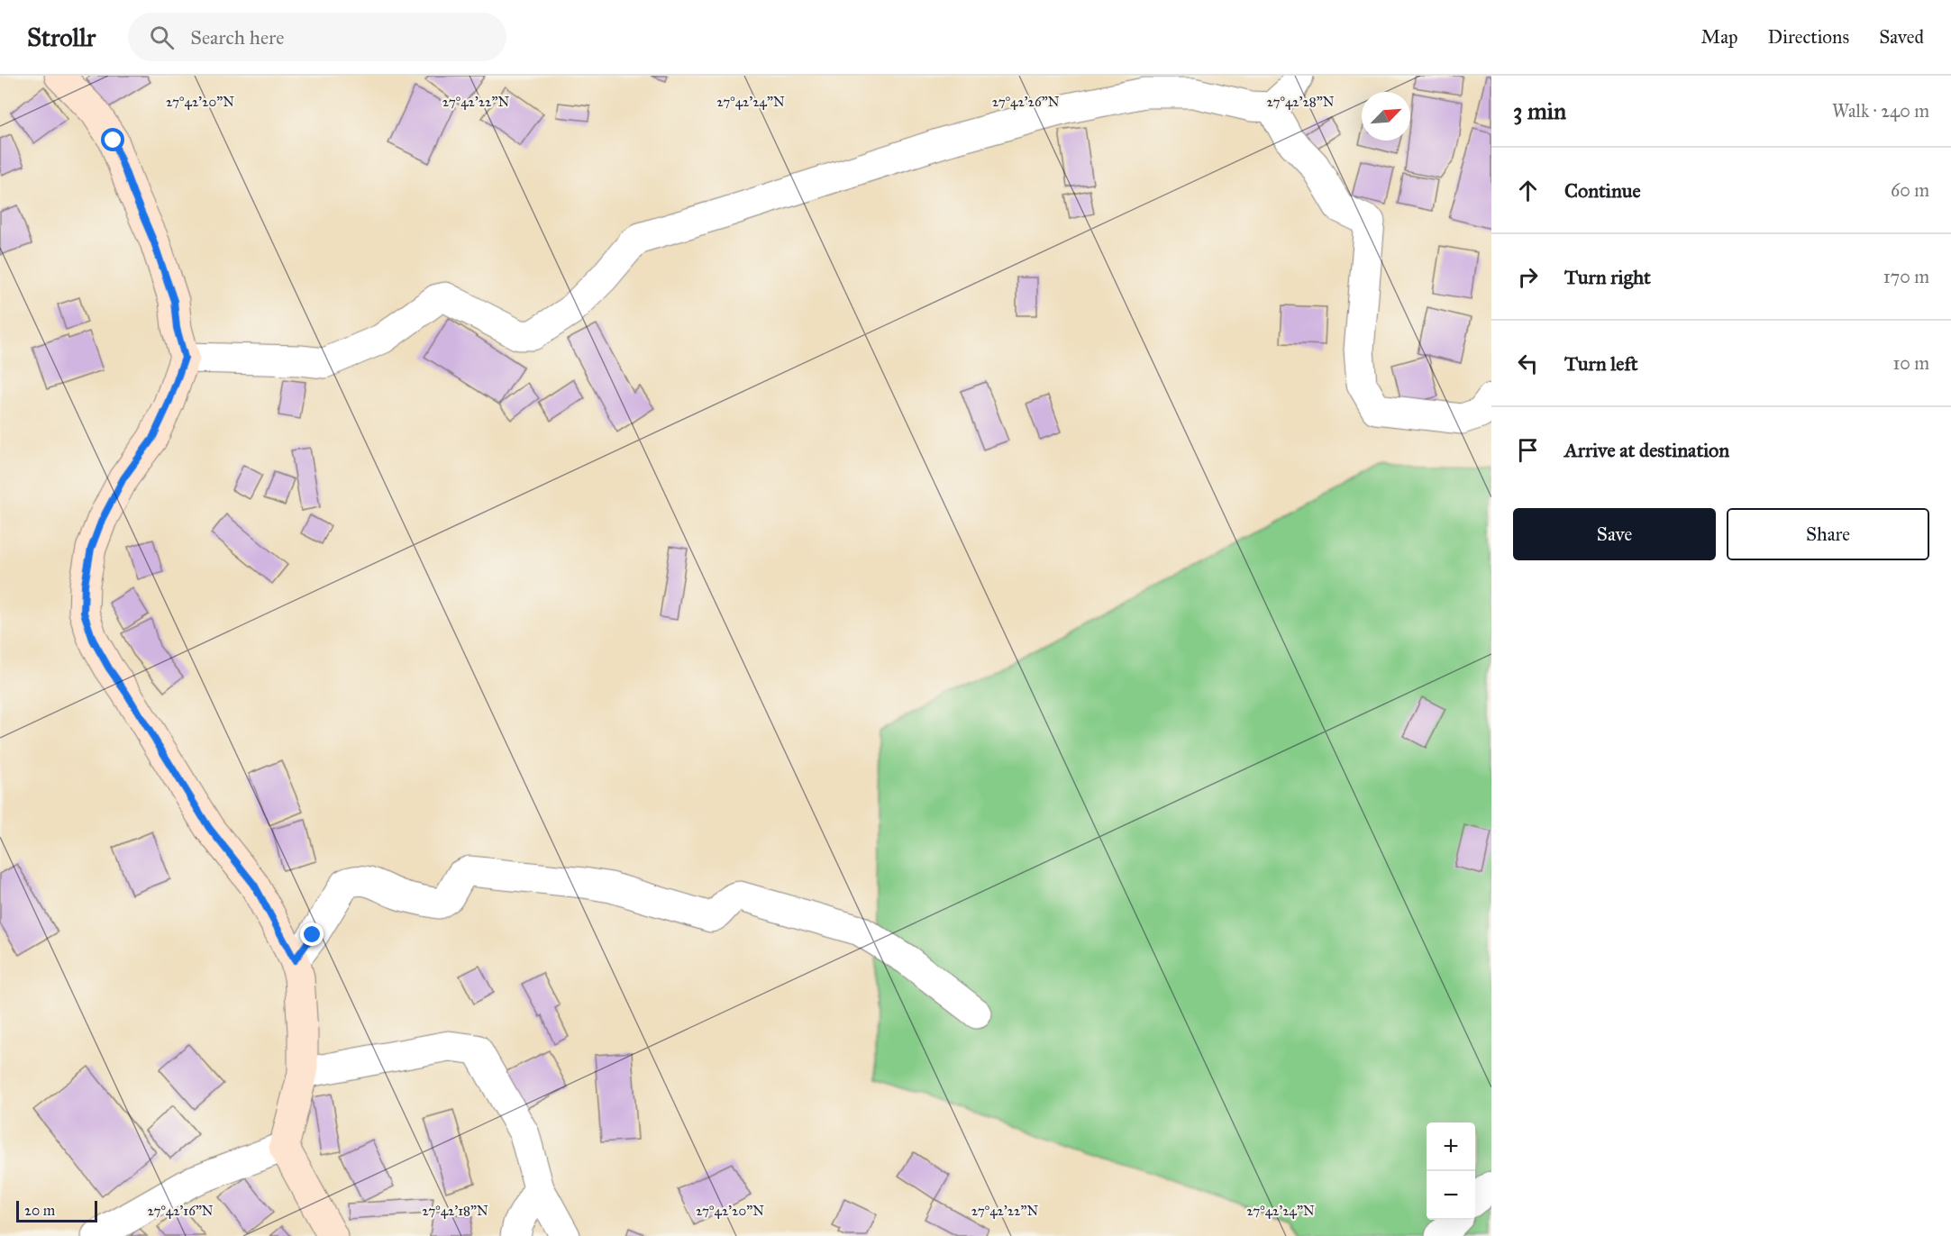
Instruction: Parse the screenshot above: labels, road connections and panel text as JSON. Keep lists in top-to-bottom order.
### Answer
{
  "scale_bar": "20 m",
  "north": "top right",
  "page": {
    "header": "Strollr",
    "search": "Search here",
    "nav": ["Map", "Directions", "Saved"],
    "heading": ["3 min", "Walk · 240 m"],
    "list": [
      ["Continue", "60 m"],
      ["Turn right", "170 m"],
      ["Turn left", "10 m"],
      "Arrive at destination"
    ],
    "buttons": ["Save", "Share"],
    "map_buttons": ["+", "−"],
    "scale": "20 m"
  },
  "coordinates": [
    "27°42'20\"N",
    "27°42'22\"N",
    "27°42'24\"N",
    "27°42'26\"N",
    "27°42'28\"N",
    "27°42'16\"N",
    "27°42'18\"N"
  ]
}
